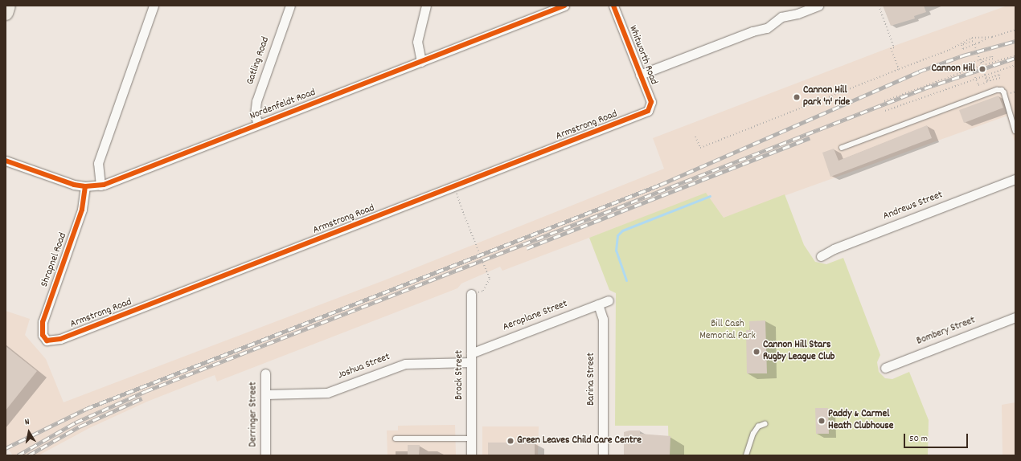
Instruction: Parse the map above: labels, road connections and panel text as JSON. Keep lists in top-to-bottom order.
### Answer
{
  "streets": {
    "street": [
      "Whitworth Road",
      "Gatling Road",
      "Nordenfeldt Road",
      "Armstrong Road",
      "Andrews Street",
      "Shrapnel Road",
      "Aeroplane Street",
      "Bombery Street",
      "Joshua Street",
      "Brock Street",
      "Barina Street",
      "Derringer Street"
    ]
  },
  "crossings": [
    ["Whitworth Road", "Armstrong Road"],
    ["Gatling Road", "Nordenfeldt Road"],
    ["Nordenfeldt Road", "Shrapnel Road"],
    ["Armstrong Road", "Shrapnel Road"],
    ["Aeroplane Street", "Joshua Street"],
    ["Aeroplane Street", "Brock Street"],
    ["Aeroplane Street", "Barina Street"],
    ["Joshua Street", "Brock Street"],
    ["Joshua Street", "Derringer Street"]
  ],
  "parks": ["Bill Cash Memorial Park"],
  "places": [
    "Cannon Hill",
    "Cannon Hill park 'n' ride",
    "Cannon Hill Stars Rugby League Club",
    "Paddy & Carmel Heath Clubhouse",
    "Green Leaves Child Care Centre"
  ],
  "scale_bar": "50 m",
  "north": "top"
}
